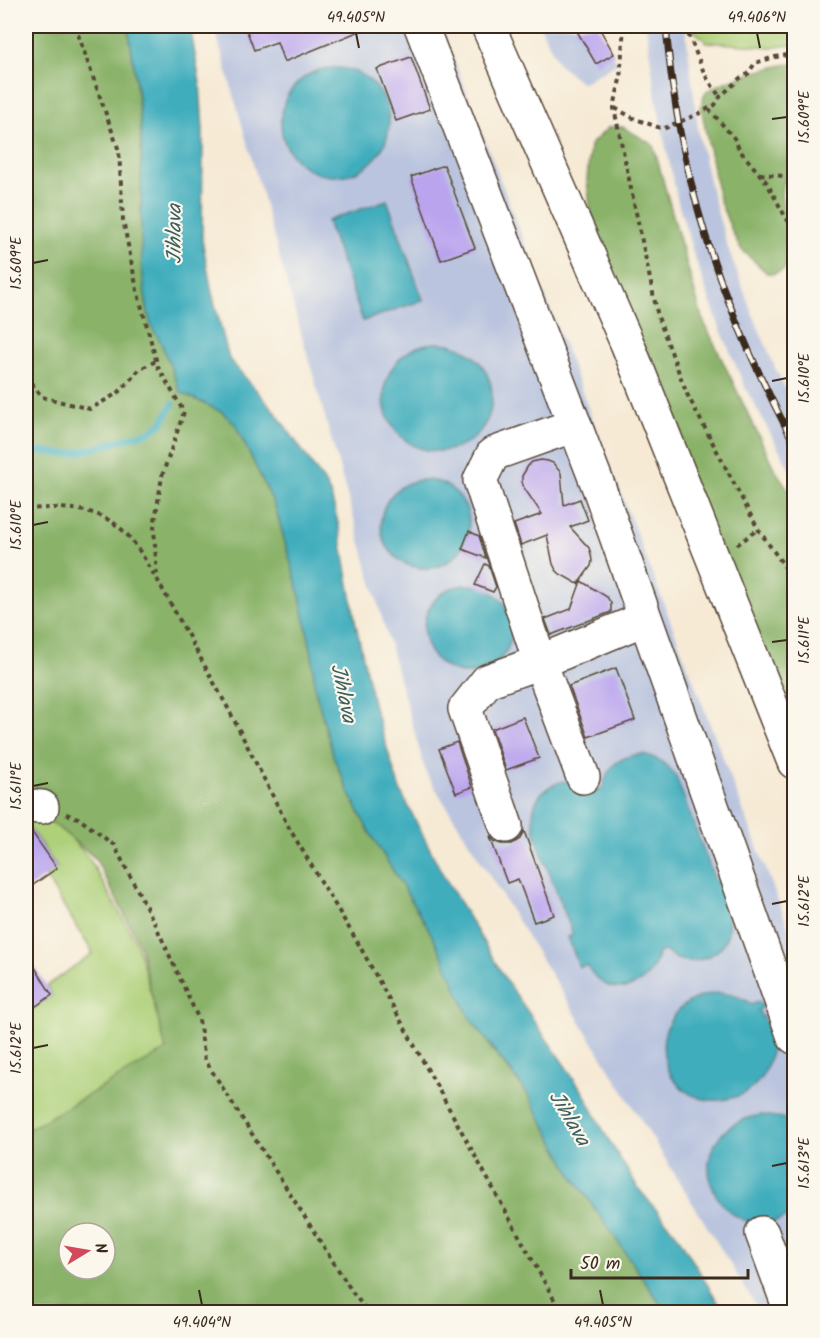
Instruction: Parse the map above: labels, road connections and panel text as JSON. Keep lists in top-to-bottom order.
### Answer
{
  "water": ["Jihlava"],
  "scale_bar": "50 m",
  "north": "right",
  "coordinates": [
    "49.405°N",
    "49.406°N",
    "15.609°E",
    "15.610°E",
    "15.611°E",
    "15.612°E",
    "15.613°E",
    "49.404°N"
  ]
}
